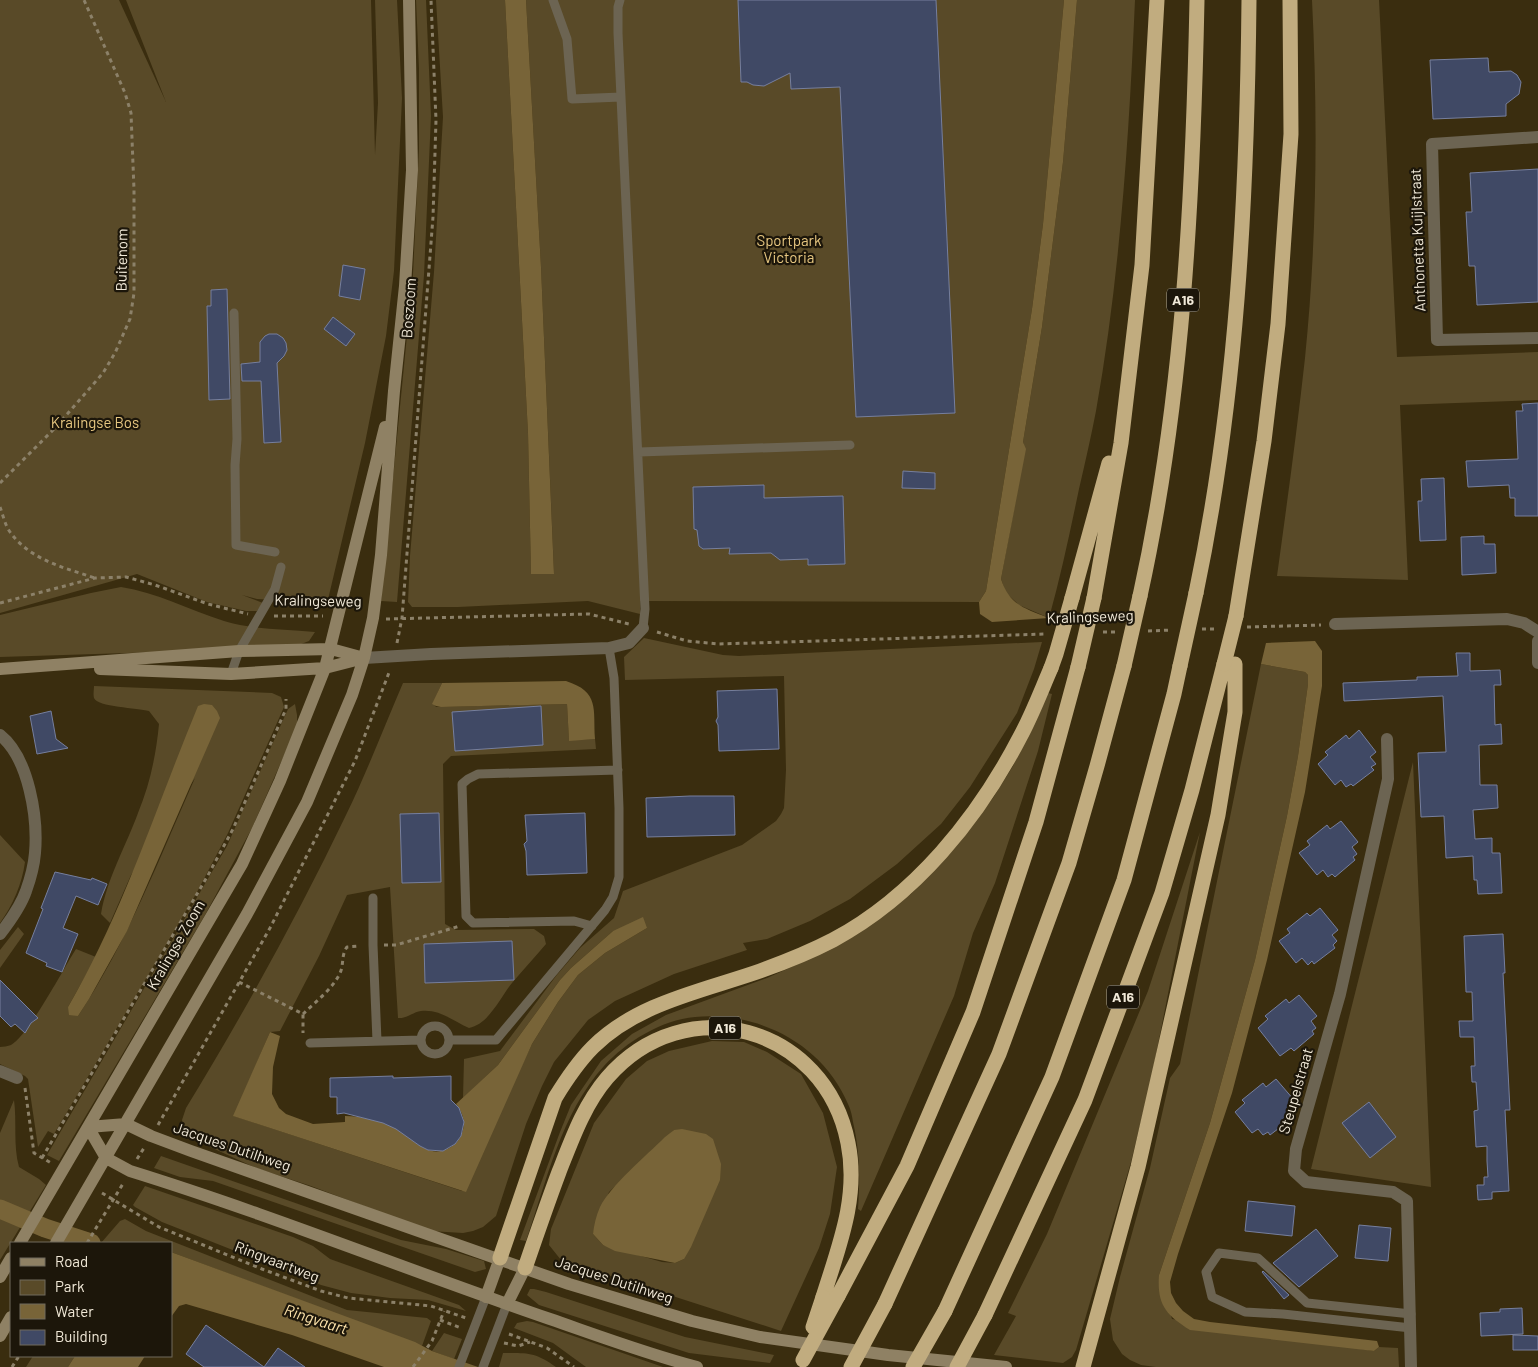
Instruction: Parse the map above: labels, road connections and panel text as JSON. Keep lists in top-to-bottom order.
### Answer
{
  "streets": {
    "highway": ["A16"],
    "main road": ["Boszoom", "Kralingse Zoom", "Jacques Dutilhweg"],
    "street": ["Anthonetta Kuijlstraat", "Steupelstraat"],
    "path": ["Buitenom", "Kralingseweg", "Ringvaartweg"]
  },
  "crossings": [
    ["A16", "Jacques Dutilhweg"],
    ["Boszoom", "Kralingseweg"],
    ["Boszoom", "Kralingse Zoom"]
  ],
  "water": ["Ringvaart"],
  "parks": ["Sportpark Victoria", "Kralingse Bos"],
  "legend": [
    "Road",
    "Park",
    "Water",
    "Building"
  ]
}
